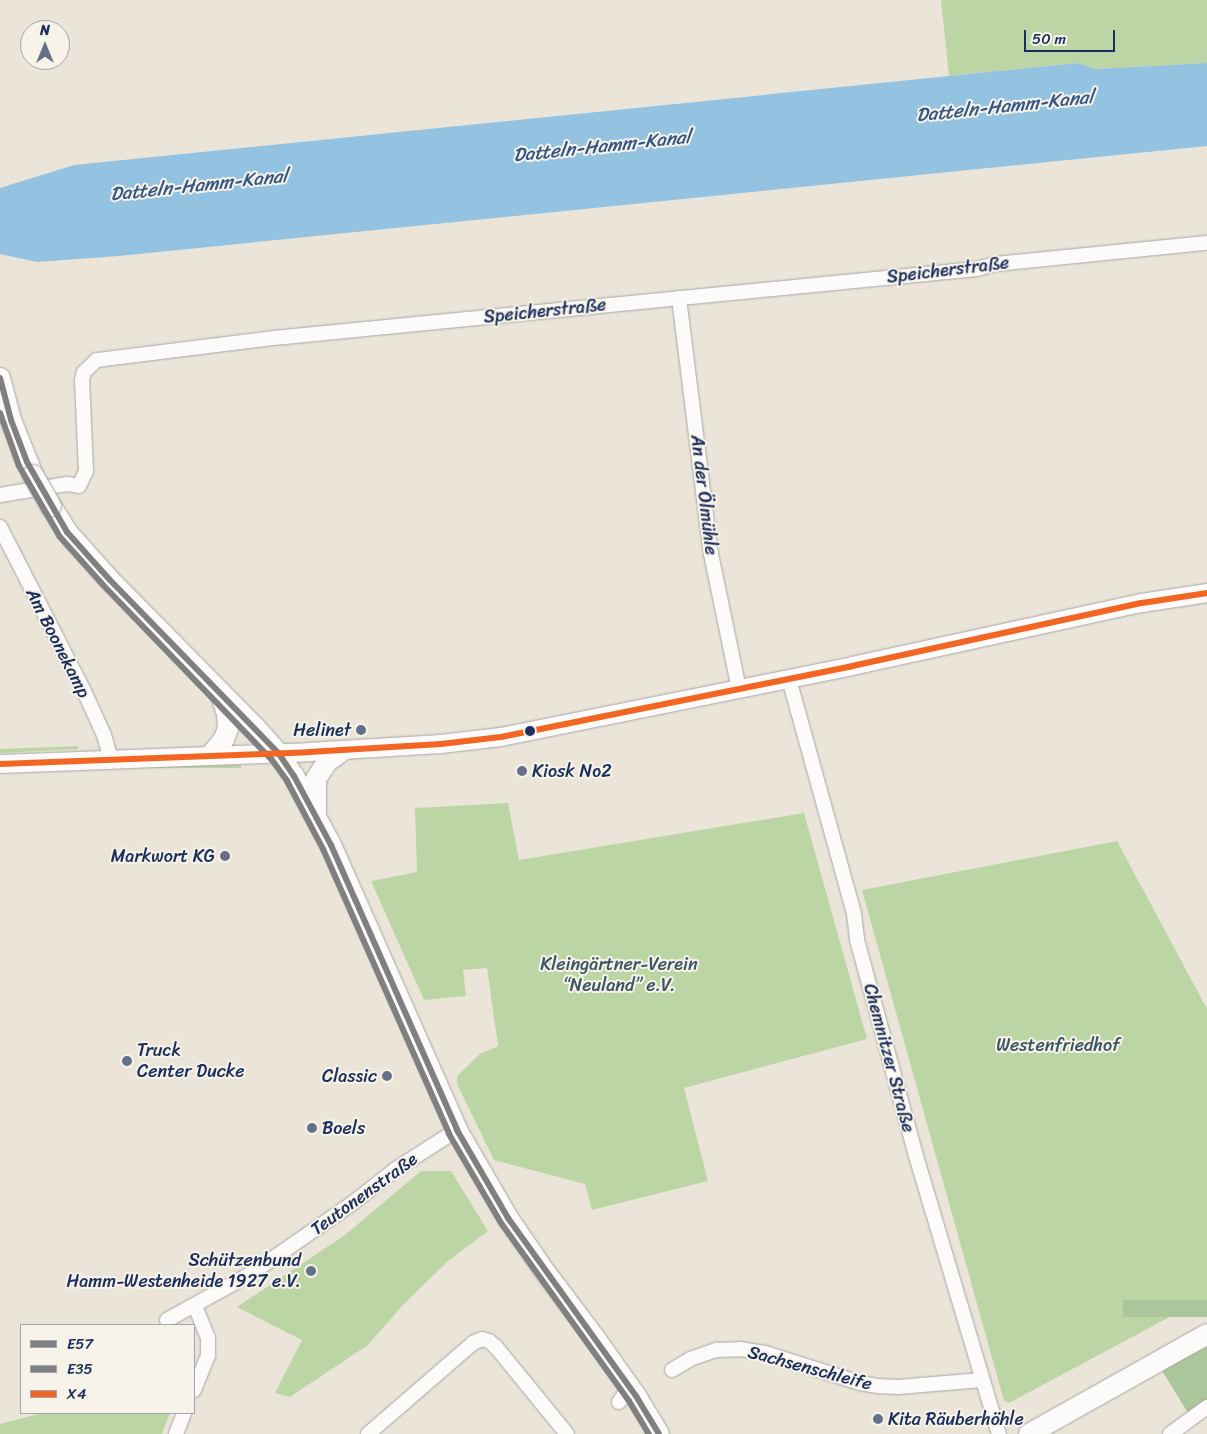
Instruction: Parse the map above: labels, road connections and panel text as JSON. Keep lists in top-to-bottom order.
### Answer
{
  "streets": {
    "street": [
      "Speicherstraße",
      "An der Ölmühle",
      "Am Boonekamp",
      "Chemnitzer Straße",
      "Teutonenstraße",
      "Sachsenschleife"
    ]
  },
  "crossings": [
    ["Speicherstraße", "An der Ölmühle"],
    ["Chemnitzer Straße", "Sachsenschleife"]
  ],
  "water": ["Datteln-Hamm-Kanal"],
  "parks": ["Kleingärtner-Verein “Neuland” e.V.", "Westenfriedhof"],
  "places": [
    "Helinet",
    "Kiosk No2",
    "Markwort KG",
    "Truck Center Ducke",
    "Classic",
    "Boels",
    "Schützenbund Hamm-Westenheide 1927 e.V.",
    "Kita Räuberhöhle"
  ],
  "lines": ["transit line E57", "transit line E35", "transit line X4"],
  "legend": ["E57", "E35", "X4"],
  "scale_bar": "50 m",
  "north": "top"
}
